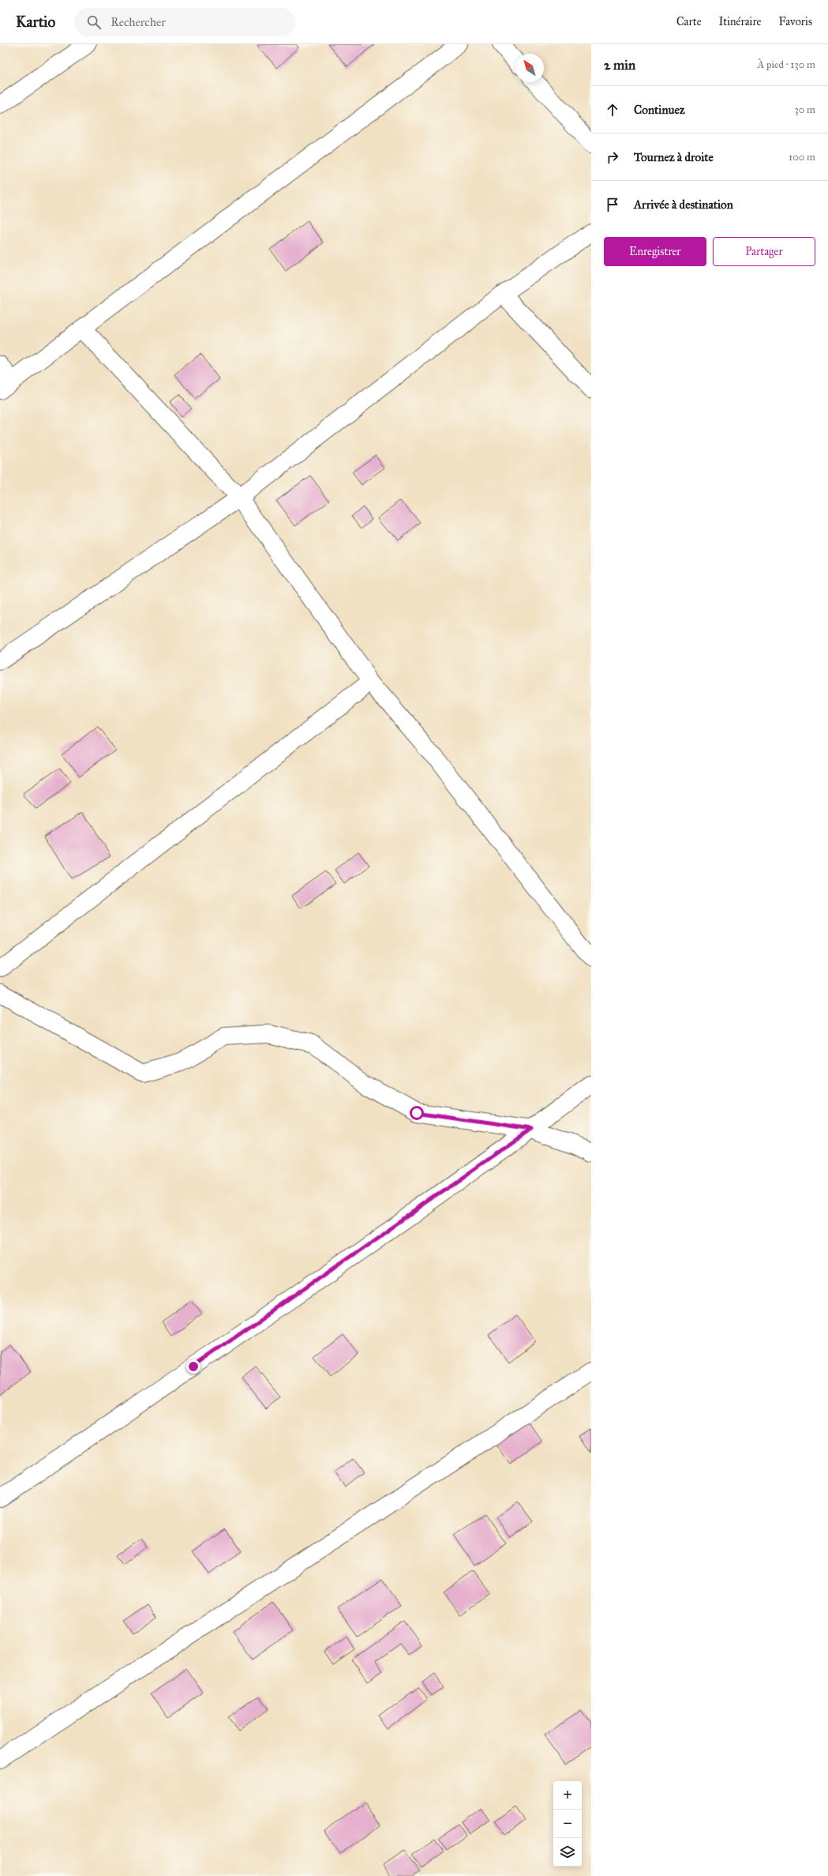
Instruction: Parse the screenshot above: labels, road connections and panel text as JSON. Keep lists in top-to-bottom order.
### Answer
{
  "north": "top left",
  "page": {
    "header": "Kartio",
    "search": "Rechercher",
    "nav": ["Carte", "Itinéraire", "Favoris"],
    "heading": ["2 min", "À pied · 130 m"],
    "list": [
      ["Continuez", "30 m"],
      ["Tournez à droite", "100 m"],
      "Arrivée à destination"
    ],
    "buttons": ["Enregistrer", "Partager"],
    "map_buttons": ["+", "−"]
  }
}
